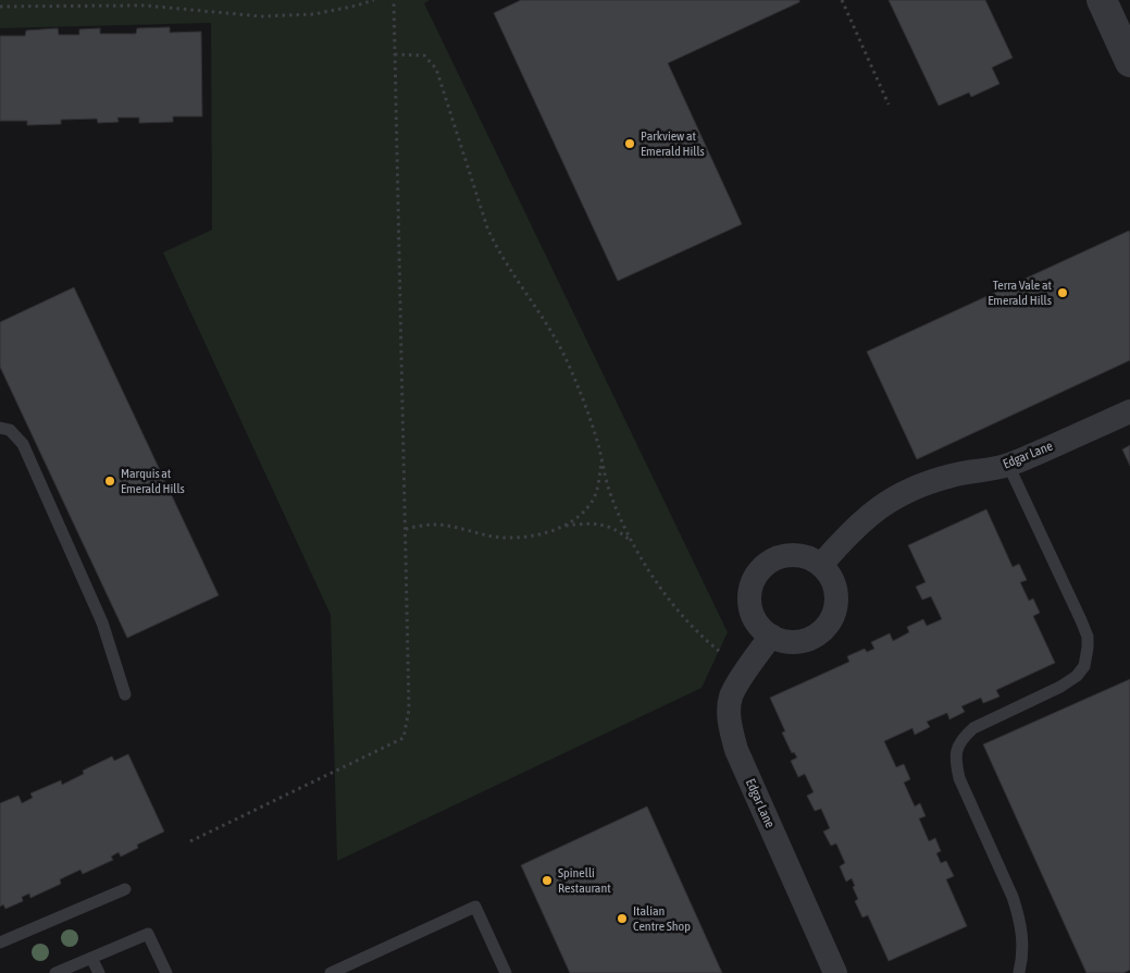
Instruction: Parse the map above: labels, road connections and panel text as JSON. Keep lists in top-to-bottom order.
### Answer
{
  "streets": {
    "street": ["Edgar Lane"]
  },
  "places": [
    "Parkview at Emerald Hills",
    "Terra Vale at Emerald Hills",
    "Marquis at Emerald Hills",
    "Spinelli Restaurant",
    "Italian Centre Shop"
  ]
}
